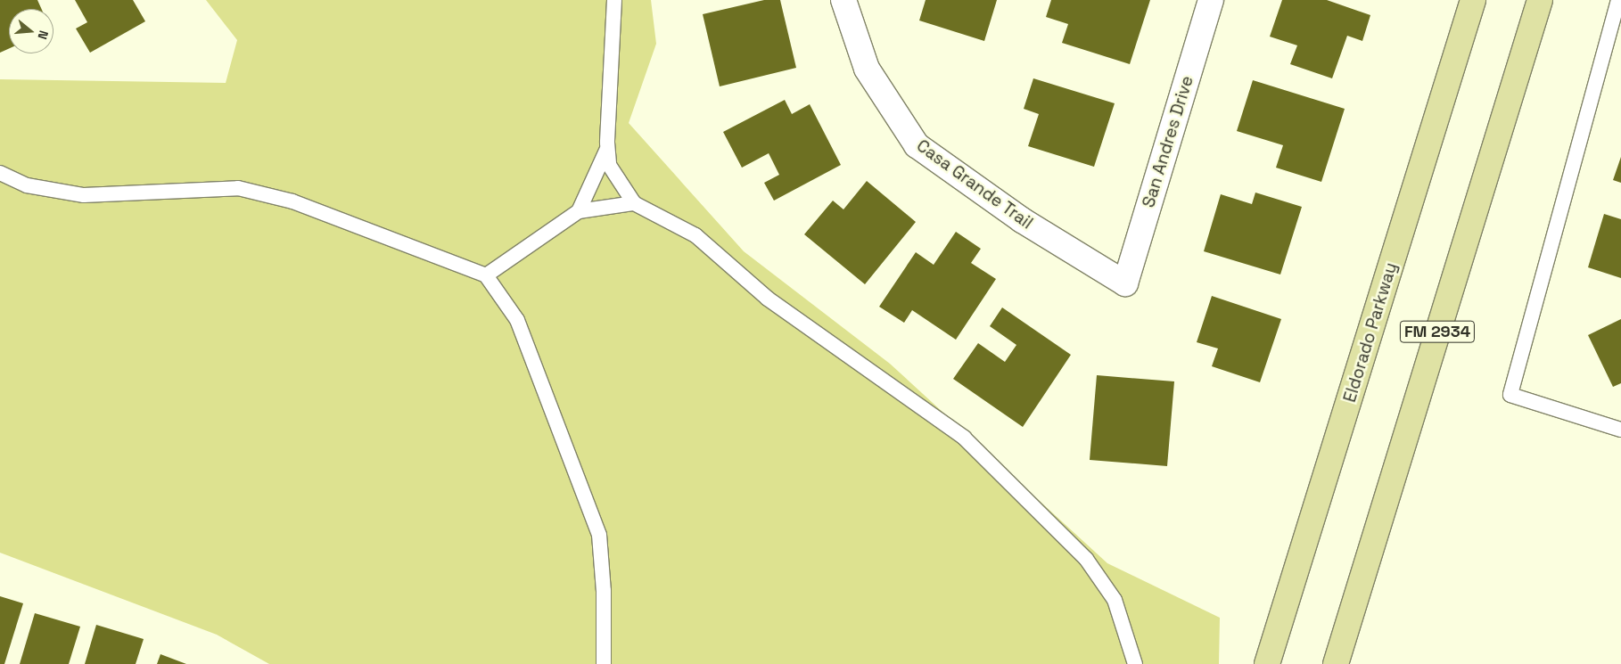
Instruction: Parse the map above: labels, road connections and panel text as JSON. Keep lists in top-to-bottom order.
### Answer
{
  "streets": {
    "main road": ["FM 2934", "Eldorado Parkway"],
    "street": ["San Andres Drive", "Casa Grande Trail"]
  },
  "crossings": [
    ["San Andres Drive", "Casa Grande Trail"]
  ],
  "north": "right"
}
